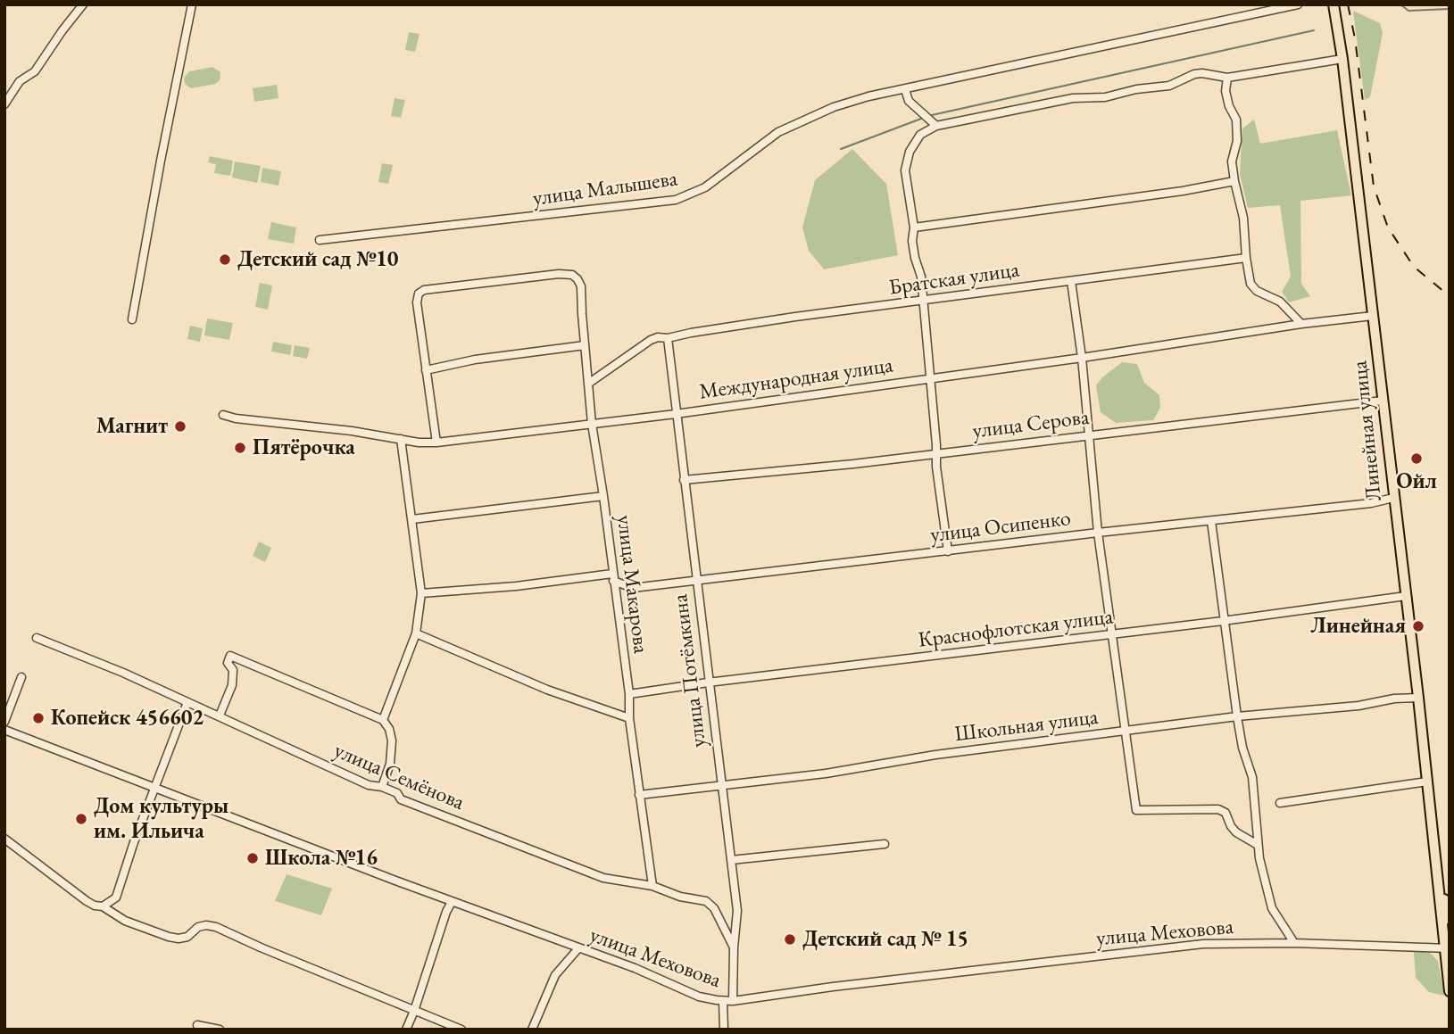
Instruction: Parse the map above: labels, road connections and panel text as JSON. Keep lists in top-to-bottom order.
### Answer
{
  "streets": {
    "main road": ["Линейная улица"],
    "street": [
      "улица Малышева",
      "Братская улица",
      "Международная улица",
      "улица Серова",
      "улица Осипенко",
      "улица Макарова",
      "Краснофлотская улица",
      "улица Потёмкина",
      "Школьная улица",
      "улица Семёнова",
      "улица Меховова"
    ]
  },
  "crossings": [
    ["Братская улица", "улица Макарова"],
    ["Братская улица", "улица Потёмкина"],
    ["Международная улица", "Линейная улица"],
    ["Международная улица", "улица Макарова"],
    ["Международная улица", "улица Потёмкина"],
    ["улица Серова", "Линейная улица"],
    ["улица Серова", "улица Потёмкина"],
    ["Линейная улица", "улица Осипенко"],
    ["Линейная улица", "Краснофлотская улица"],
    ["Линейная улица", "Школьная улица"],
    ["улица Осипенко", "улица Макарова"],
    ["улица Осипенко", "улица Потёмкина"],
    ["улица Макарова", "Краснофлотская улица"],
    ["улица Макарова", "Школьная улица"],
    ["улица Макарова", "улица Семёнова"],
    ["Краснофлотская улица", "улица Потёмкина"],
    ["улица Потёмкина", "Школьная улица"],
    ["улица Потёмкина", "улица Семёнова"],
    ["улица Потёмкина", "улица Меховова"]
  ],
  "places": [
    "Детский сад №10",
    "Магнит",
    "Пятёрочка",
    "Ойл",
    "Линейная",
    "Копейск 456602",
    "Дом культуры им. Ильича",
    "Школа №16",
    "Детский сад № 15"
  ]
}
